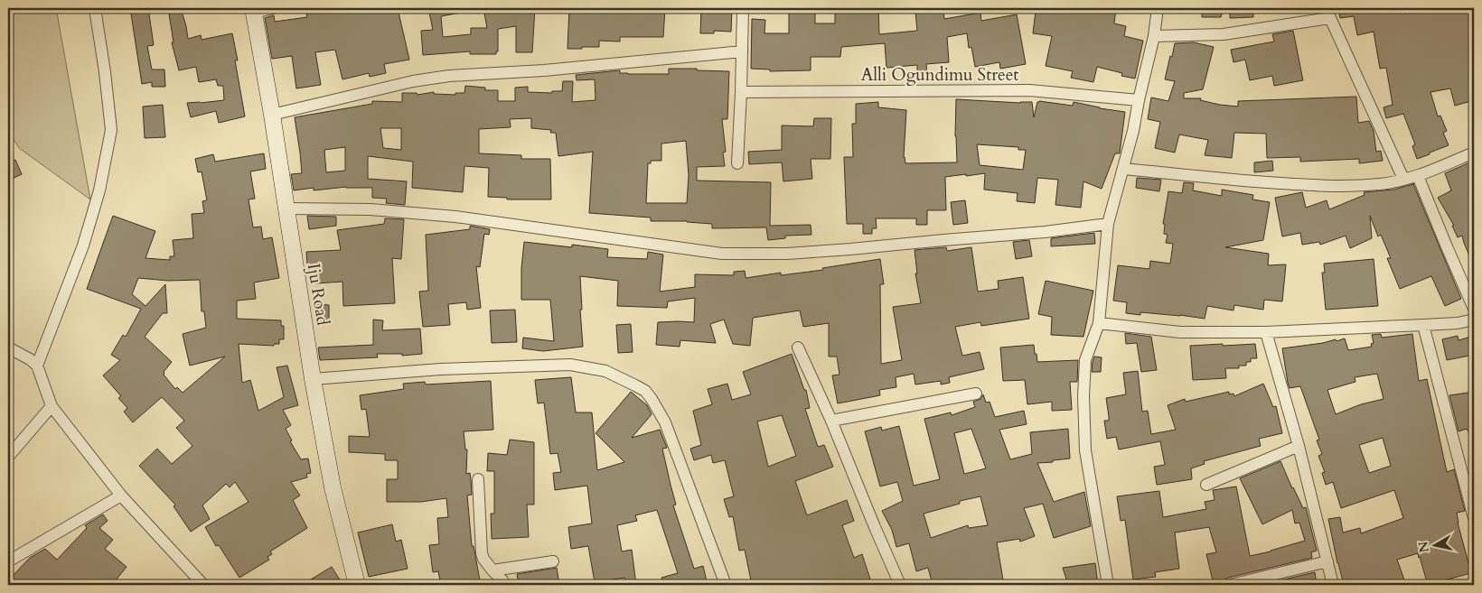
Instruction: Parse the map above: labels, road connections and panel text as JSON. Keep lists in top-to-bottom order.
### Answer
{
  "streets": {
    "main road": ["Iju Road"],
    "street": ["Alli Ogundimu Street"]
  },
  "north": "left"
}
